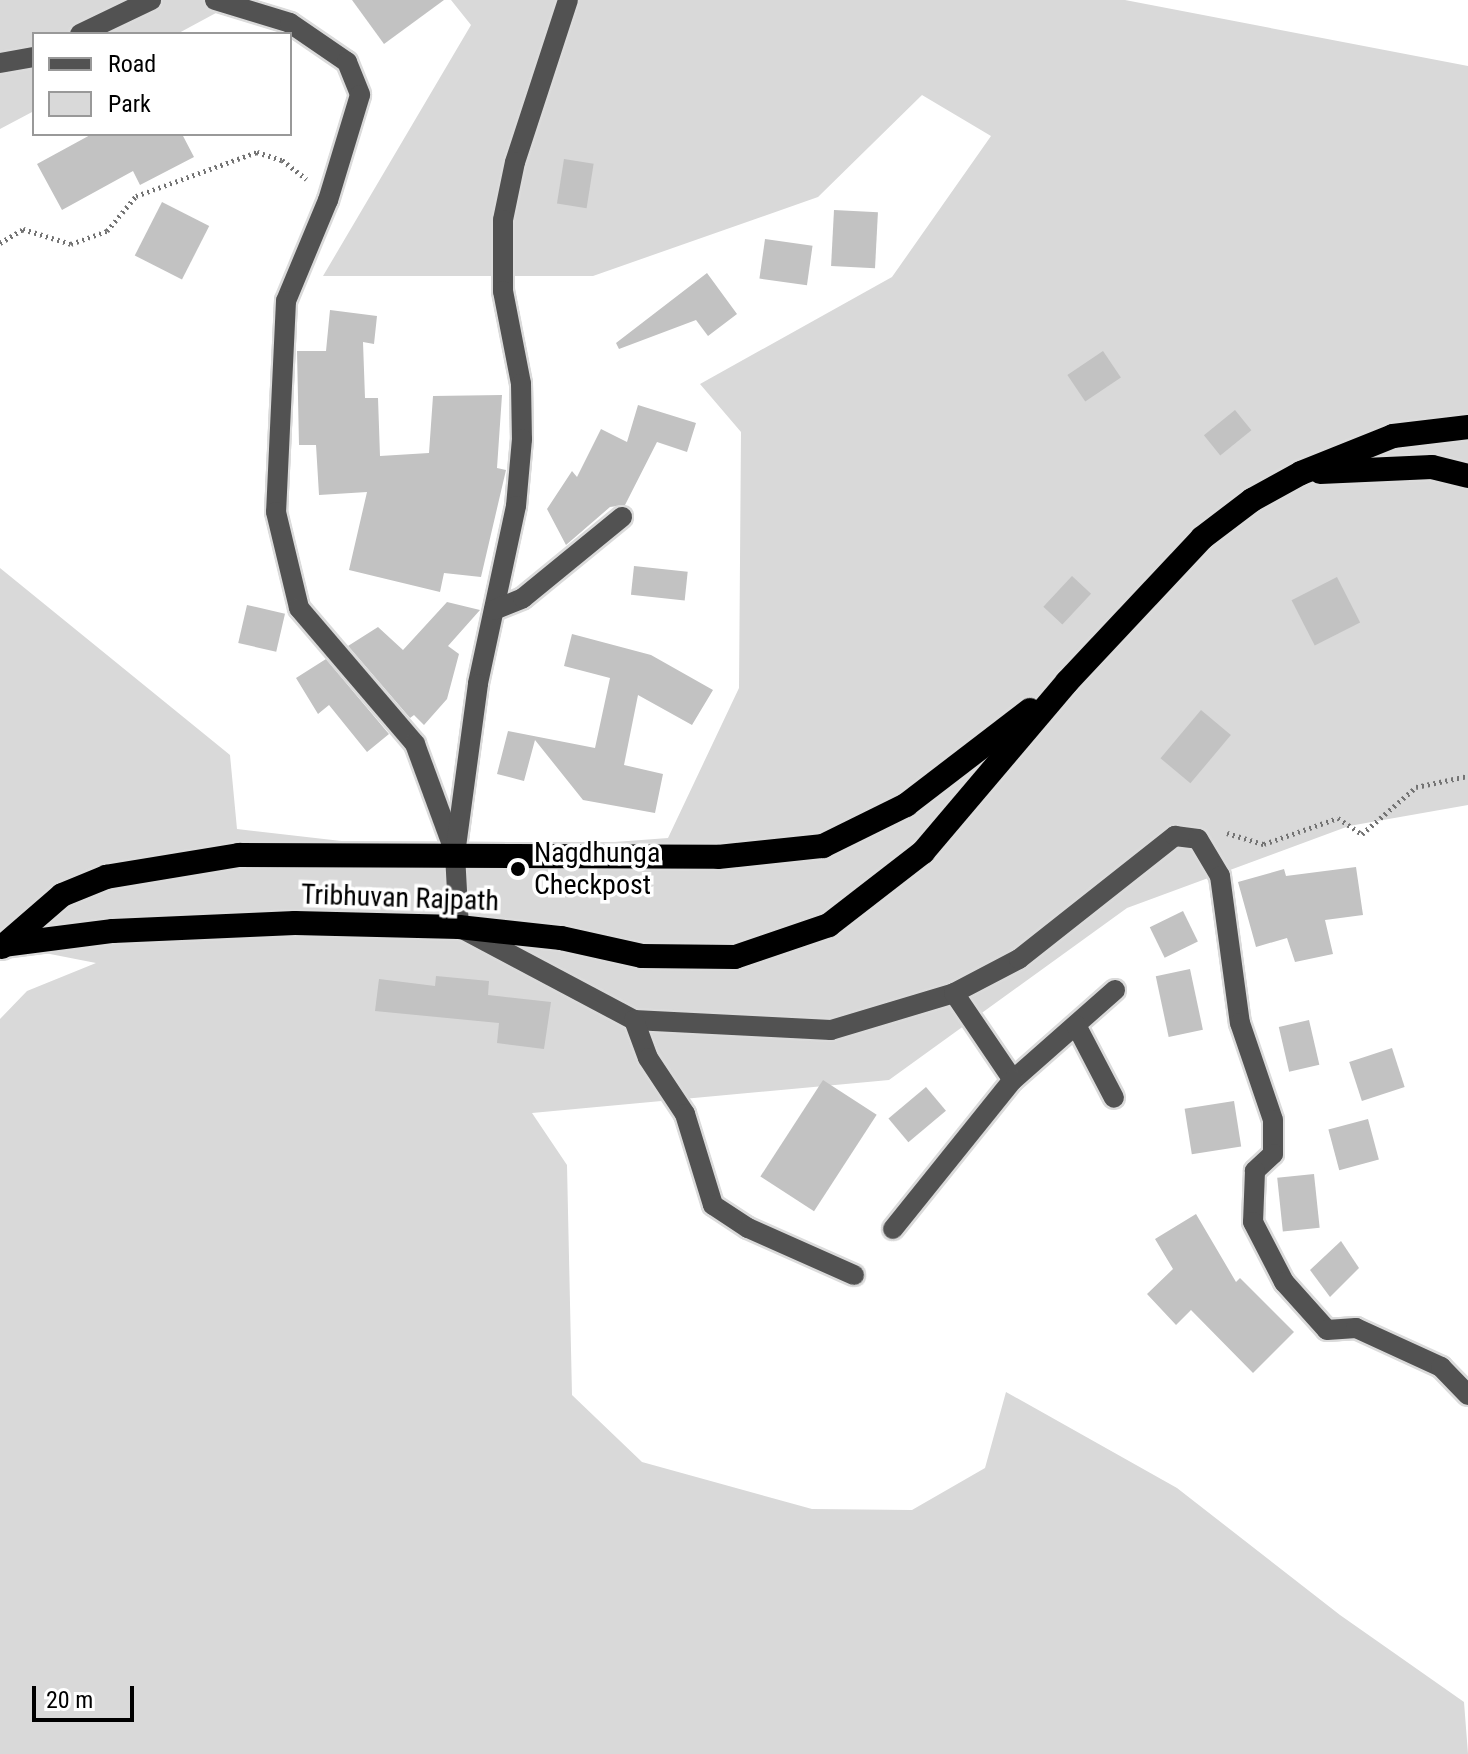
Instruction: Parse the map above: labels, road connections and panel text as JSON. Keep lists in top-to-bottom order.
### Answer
{
  "streets": {
    "highway": ["Tribhuvan Rajpath"]
  },
  "places": ["Nagdhunga Checkpost"],
  "legend": ["Road", "Park"],
  "scale_bar": "20 m"
}
